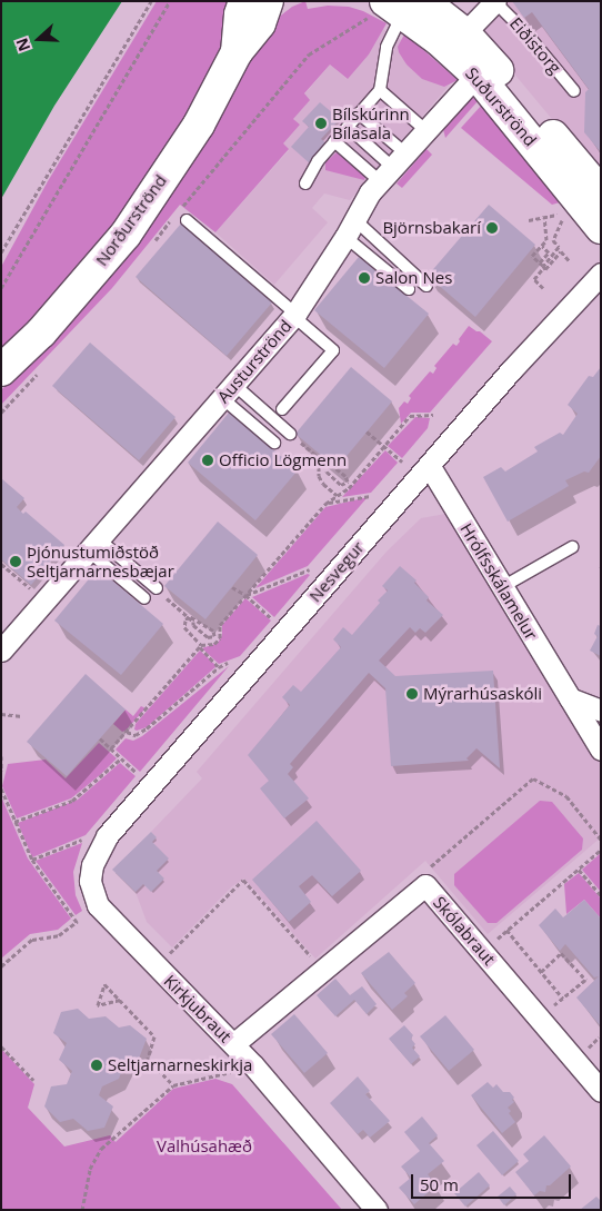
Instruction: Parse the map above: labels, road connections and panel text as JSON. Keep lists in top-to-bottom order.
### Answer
{
  "streets": {
    "street": [
      "Eiðistorg",
      "Suðurströnd",
      "Norðurströnd",
      "Austurströnd",
      "Nesvegur",
      "Hrólfsskálamelur",
      "Skólabraut",
      "Kirkjubraut"
    ]
  },
  "crossings": [
    ["Eiðistorg", "Suðurströnd"],
    ["Suðurströnd", "Austurströnd"],
    ["Nesvegur", "Hrólfsskálamelur"],
    ["Nesvegur", "Kirkjubraut"],
    ["Skólabraut", "Kirkjubraut"]
  ],
  "parks": ["Valhúsahæð"],
  "places": [
    "Bílskúrinn Bílasala",
    "Björnsbakarí",
    "Salon Nes",
    "Officio Lögmenn",
    "Þjónustumiðstöð Seltjarnarnesbæjar",
    "Mýrarhúsaskóli",
    "Seltjarnarneskirkja"
  ],
  "scale_bar": "50 m",
  "north": "left"
}
